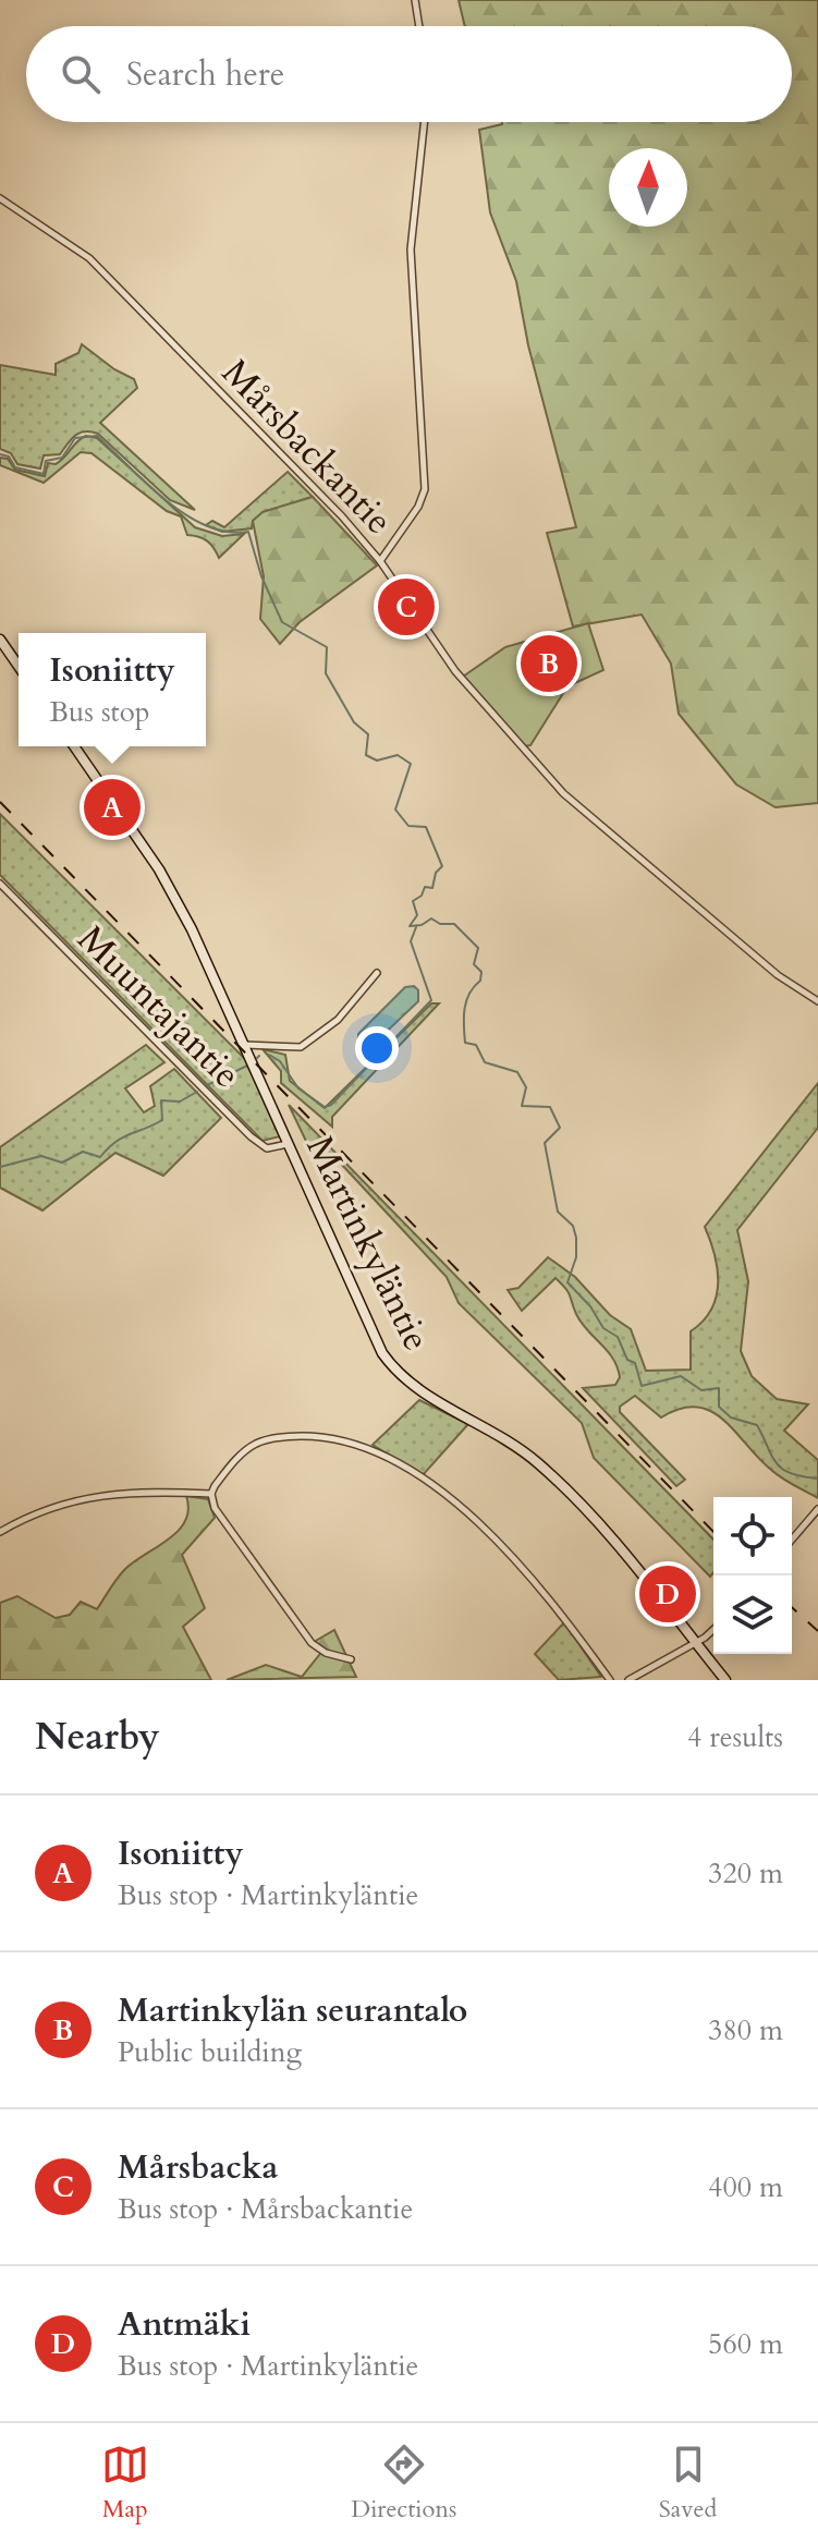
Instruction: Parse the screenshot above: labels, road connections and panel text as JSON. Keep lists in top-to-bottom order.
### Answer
{
  "streets": {
    "street": ["Mårsbackantie", "Muuntajantie", "Martinkyläntie"]
  },
  "crossings": [
    ["Muuntajantie", "Martinkyläntie"]
  ],
  "north": "top",
  "page": {
    "search": "Search here",
    "pins": [
      "C",
      "B",
      "A",
      "D"
    ],
    "popup": ["Isoniitty", "Bus stop"],
    "heading": ["Nearby", "4 results"],
    "list": [
      {
        "mark": "A",
        "name": "Isoniitty",
        "note": "Bus stop · Martinkyläntie",
        "value": "320 m"
      },
      {
        "mark": "B",
        "name": "Martinkylän seurantalo",
        "note": "Public building",
        "value": "380 m"
      },
      {
        "mark": "C",
        "name": "Mårsbacka",
        "note": "Bus stop · Mårsbackantie",
        "value": "400 m"
      },
      {
        "mark": "D",
        "name": "Antmäki",
        "note": "Bus stop · Martinkyläntie",
        "value": "560 m"
      }
    ],
    "nav": ["Map", "Directions", "Saved"]
  }
}
